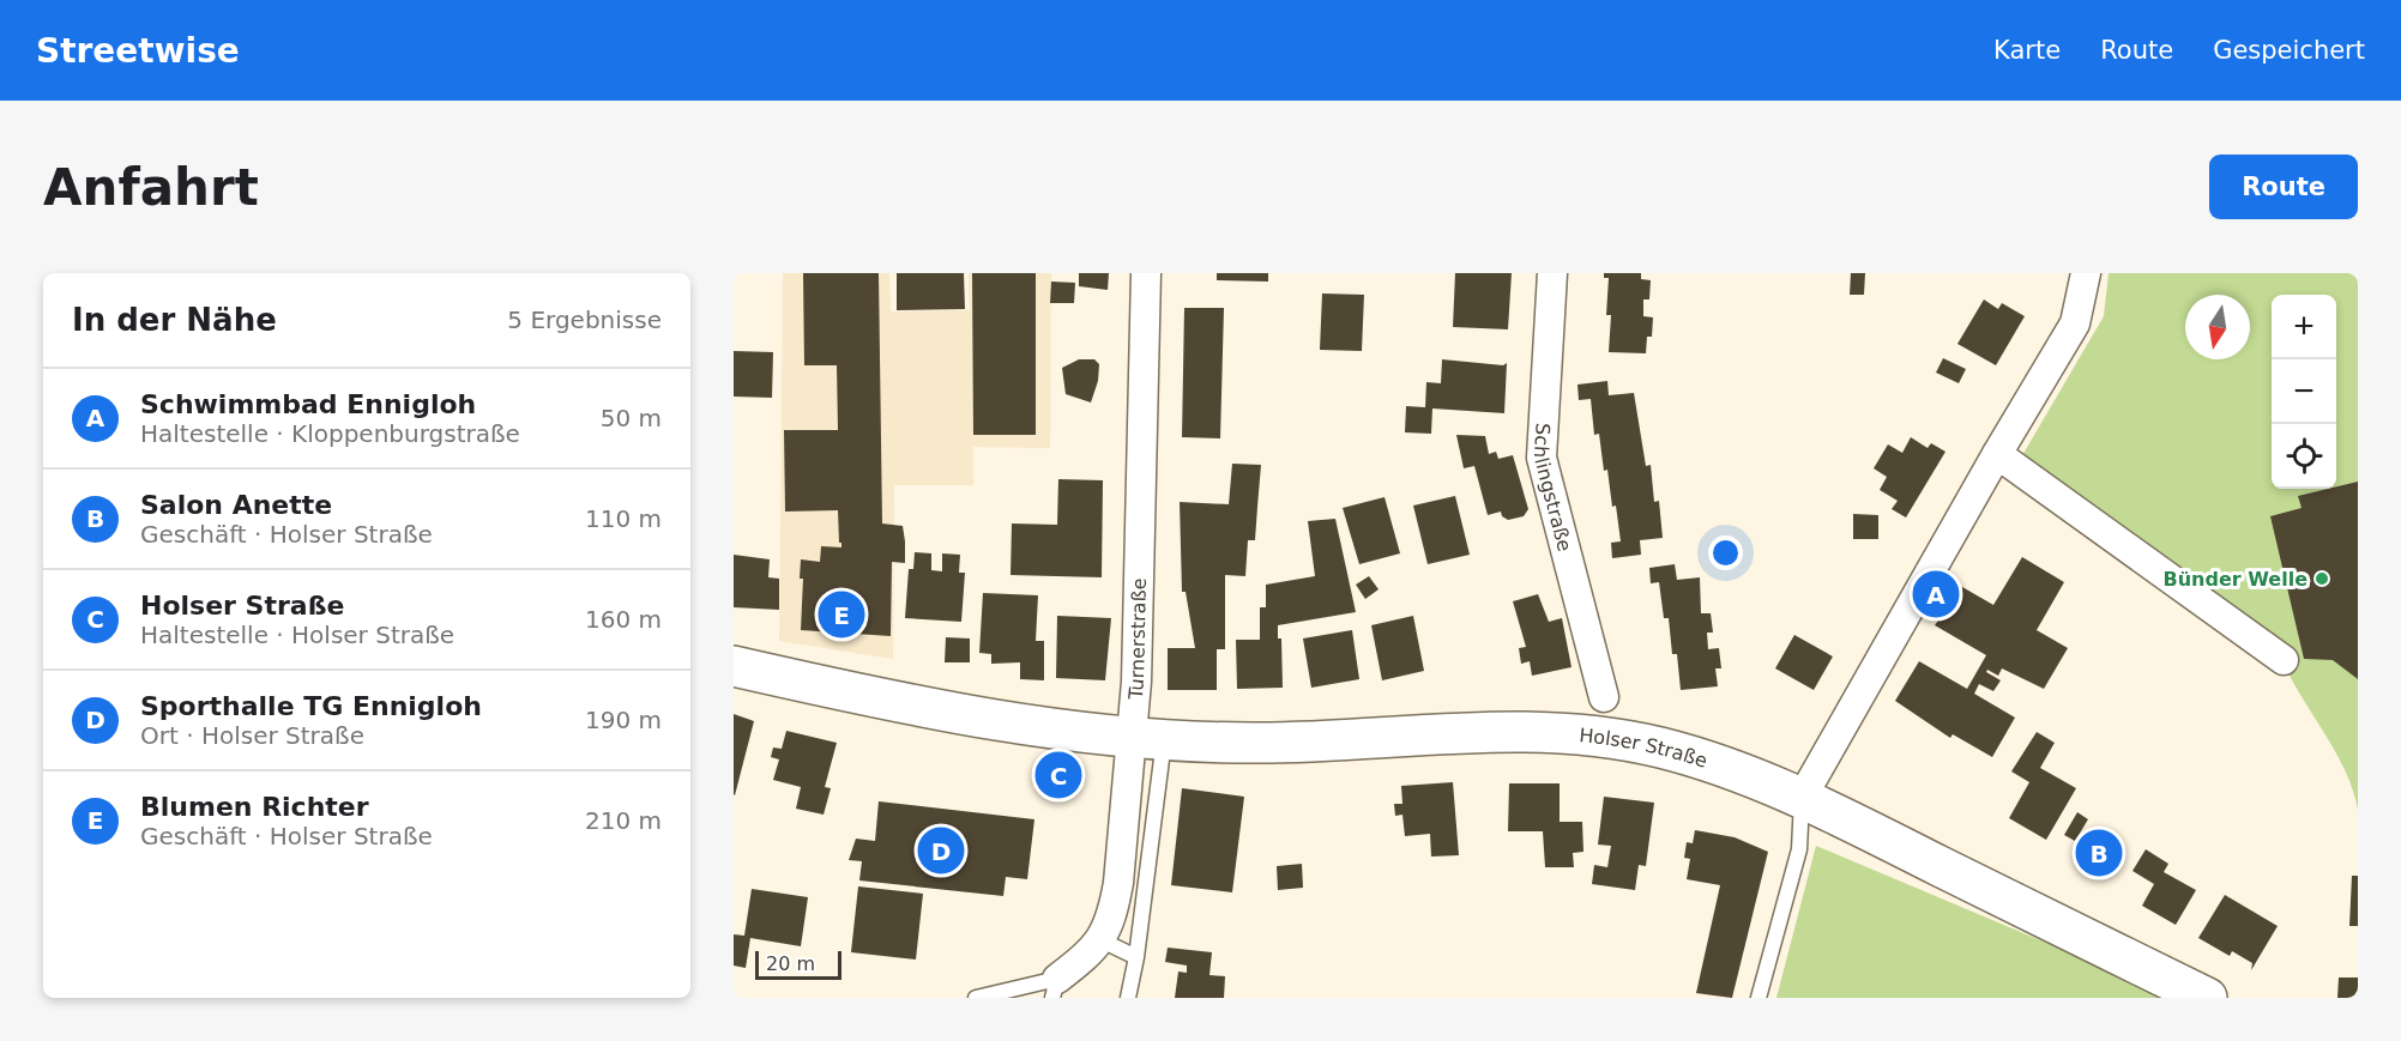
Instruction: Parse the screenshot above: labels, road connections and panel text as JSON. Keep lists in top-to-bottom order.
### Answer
{
  "streets": {
    "main road": ["Holser Straße"],
    "street": ["Schlingstraße", "Turnerstraße"]
  },
  "crossings": [
    ["Turnerstraße", "Holser Straße"]
  ],
  "places": ["Bünder Welle"],
  "scale_bar": "20 m",
  "north": "bottom",
  "page": {
    "header": "Streetwise",
    "nav": ["Karte", "Route", "Gespeichert"],
    "buttons": "Route",
    "title": "Anfahrt",
    "heading": ["In der Nähe", "5 Ergebnisse"],
    "map_buttons": ["+", "−"],
    "list": [
      {
        "mark": "A",
        "name": "Schwimmbad Ennigloh",
        "note": "Haltestelle · Kloppenburgstraße",
        "value": "50 m"
      },
      {
        "mark": "B",
        "name": "Salon Anette",
        "note": "Geschäft · Holser Straße",
        "value": "110 m"
      },
      {
        "mark": "C",
        "name": "Holser Straße",
        "note": "Haltestelle · Holser Straße",
        "value": "160 m"
      },
      {
        "mark": "D",
        "name": "Sporthalle TG Ennigloh",
        "note": "Ort · Holser Straße",
        "value": "190 m"
      },
      {
        "mark": "E",
        "name": "Blumen Richter",
        "note": "Geschäft · Holser Straße",
        "value": "210 m"
      }
    ],
    "pins": [
      "A",
      "E",
      "C",
      "D",
      "B"
    ],
    "scale": "20 m"
  }
}
